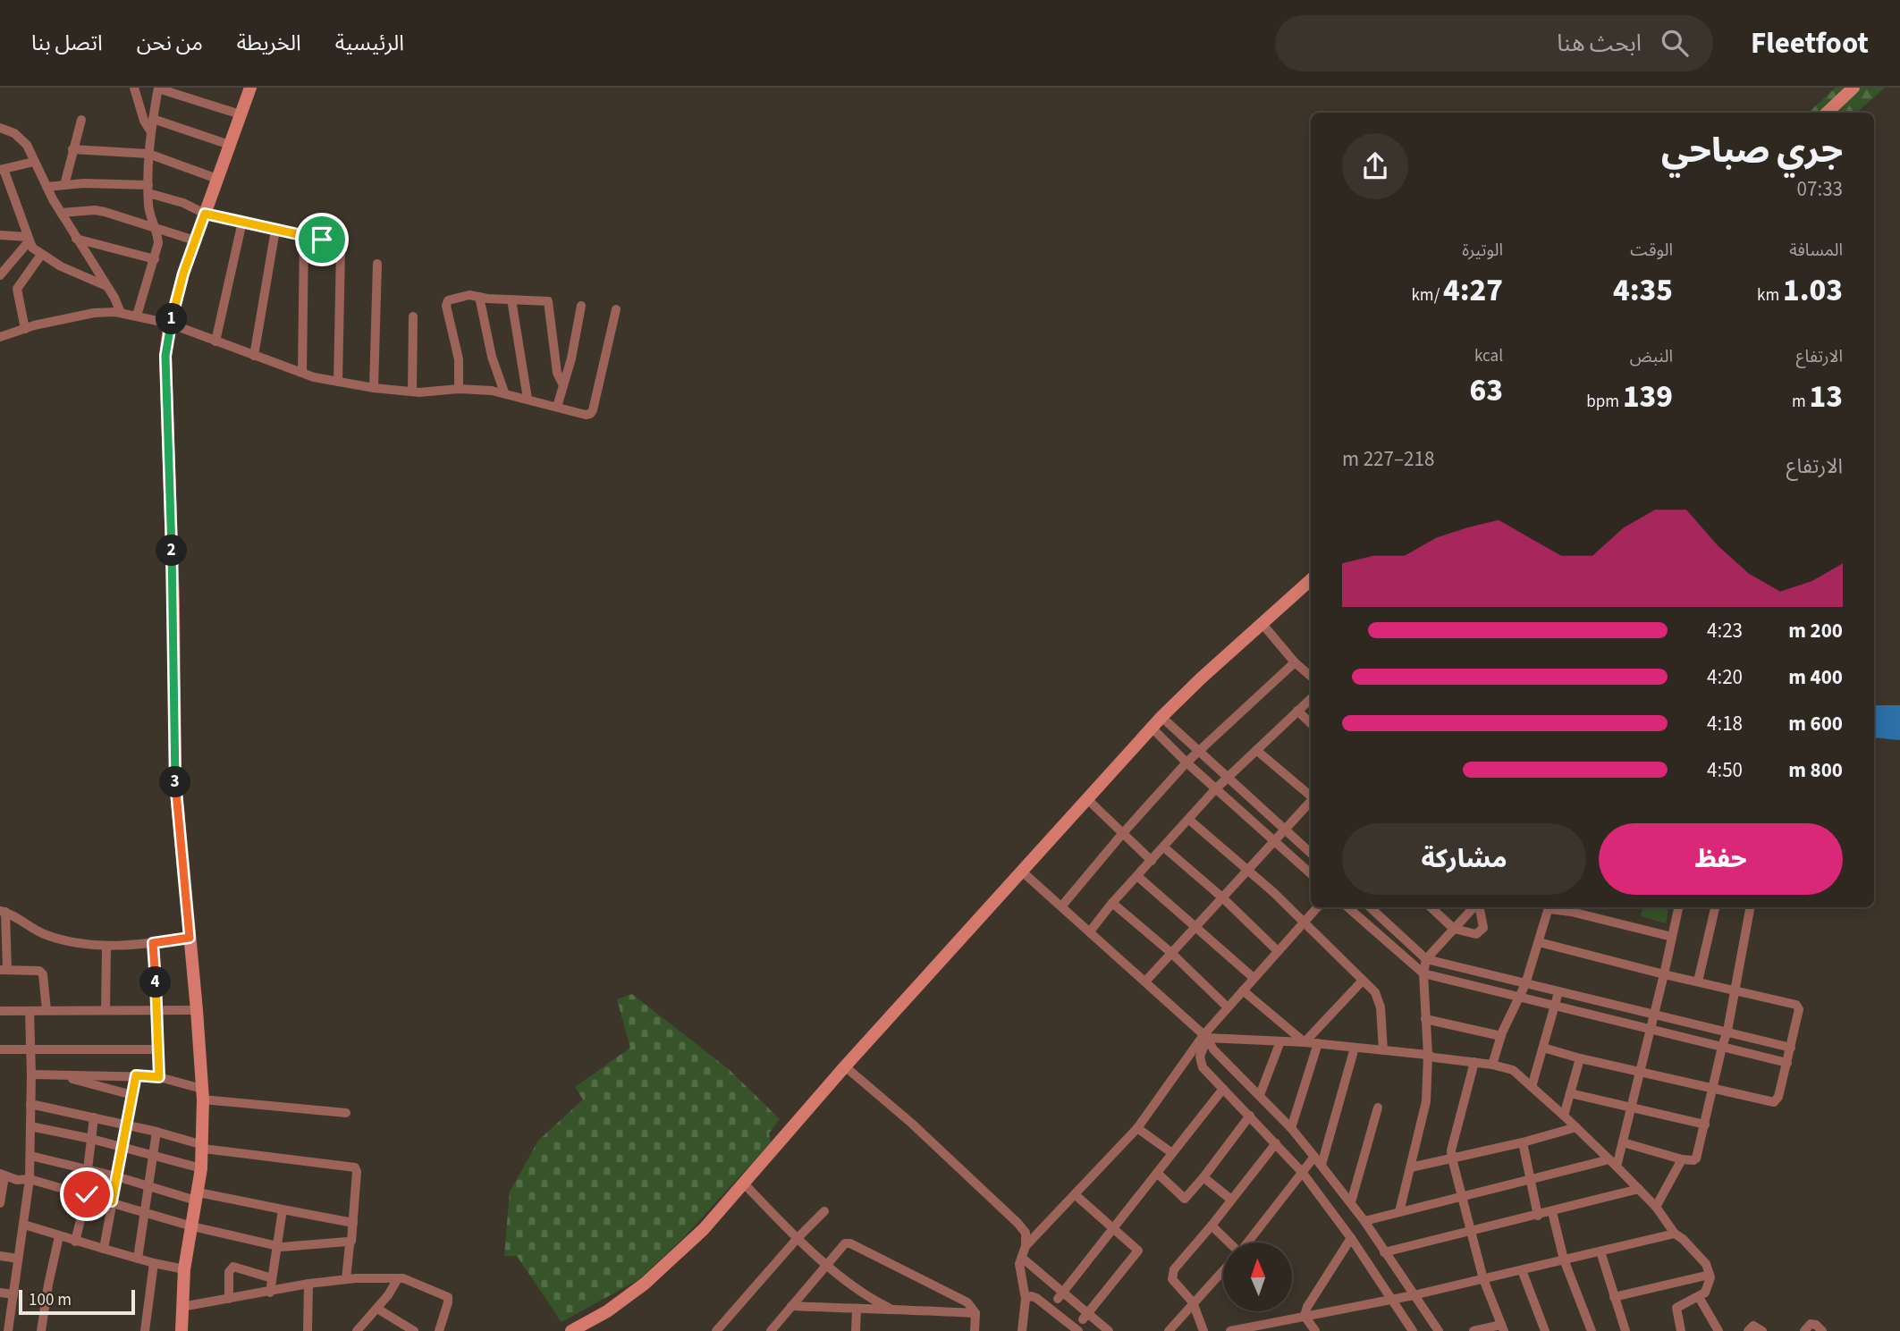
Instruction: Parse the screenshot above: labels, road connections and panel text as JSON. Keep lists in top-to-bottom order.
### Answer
{
  "scale_bar": "100 m",
  "north": "top",
  "page": {
    "header": "Fleetfoot",
    "search": "ابحث هنا",
    "nav": [
      "الرئيسية",
      "الخريطة",
      "من نحن",
      "اتصل بنا"
    ],
    "heading": ["جري صباحي", "07:33"],
    "stats": [
      ["المسافة", "1.03 km"],
      ["الوقت", "4:35"],
      ["الوتيرة", "4:27 /km"],
      ["الارتفاع", "13 m"],
      ["النبض", "139 bpm"],
      ["kcal", "63"]
    ],
    "pins": [
      "1",
      "2",
      "3",
      "4"
    ],
    "chart": ["الارتفاع", "218–227 m"],
    "list": [
      {
        "name": "200 m",
        "note": "4:23"
      },
      {
        "name": "400 m",
        "note": "4:20"
      },
      {
        "name": "600 m",
        "note": "4:18"
      },
      {
        "name": "800 m",
        "note": "4:50"
      }
    ],
    "buttons": ["حفظ", "مشاركة"],
    "scale": "100 m"
  }
}
